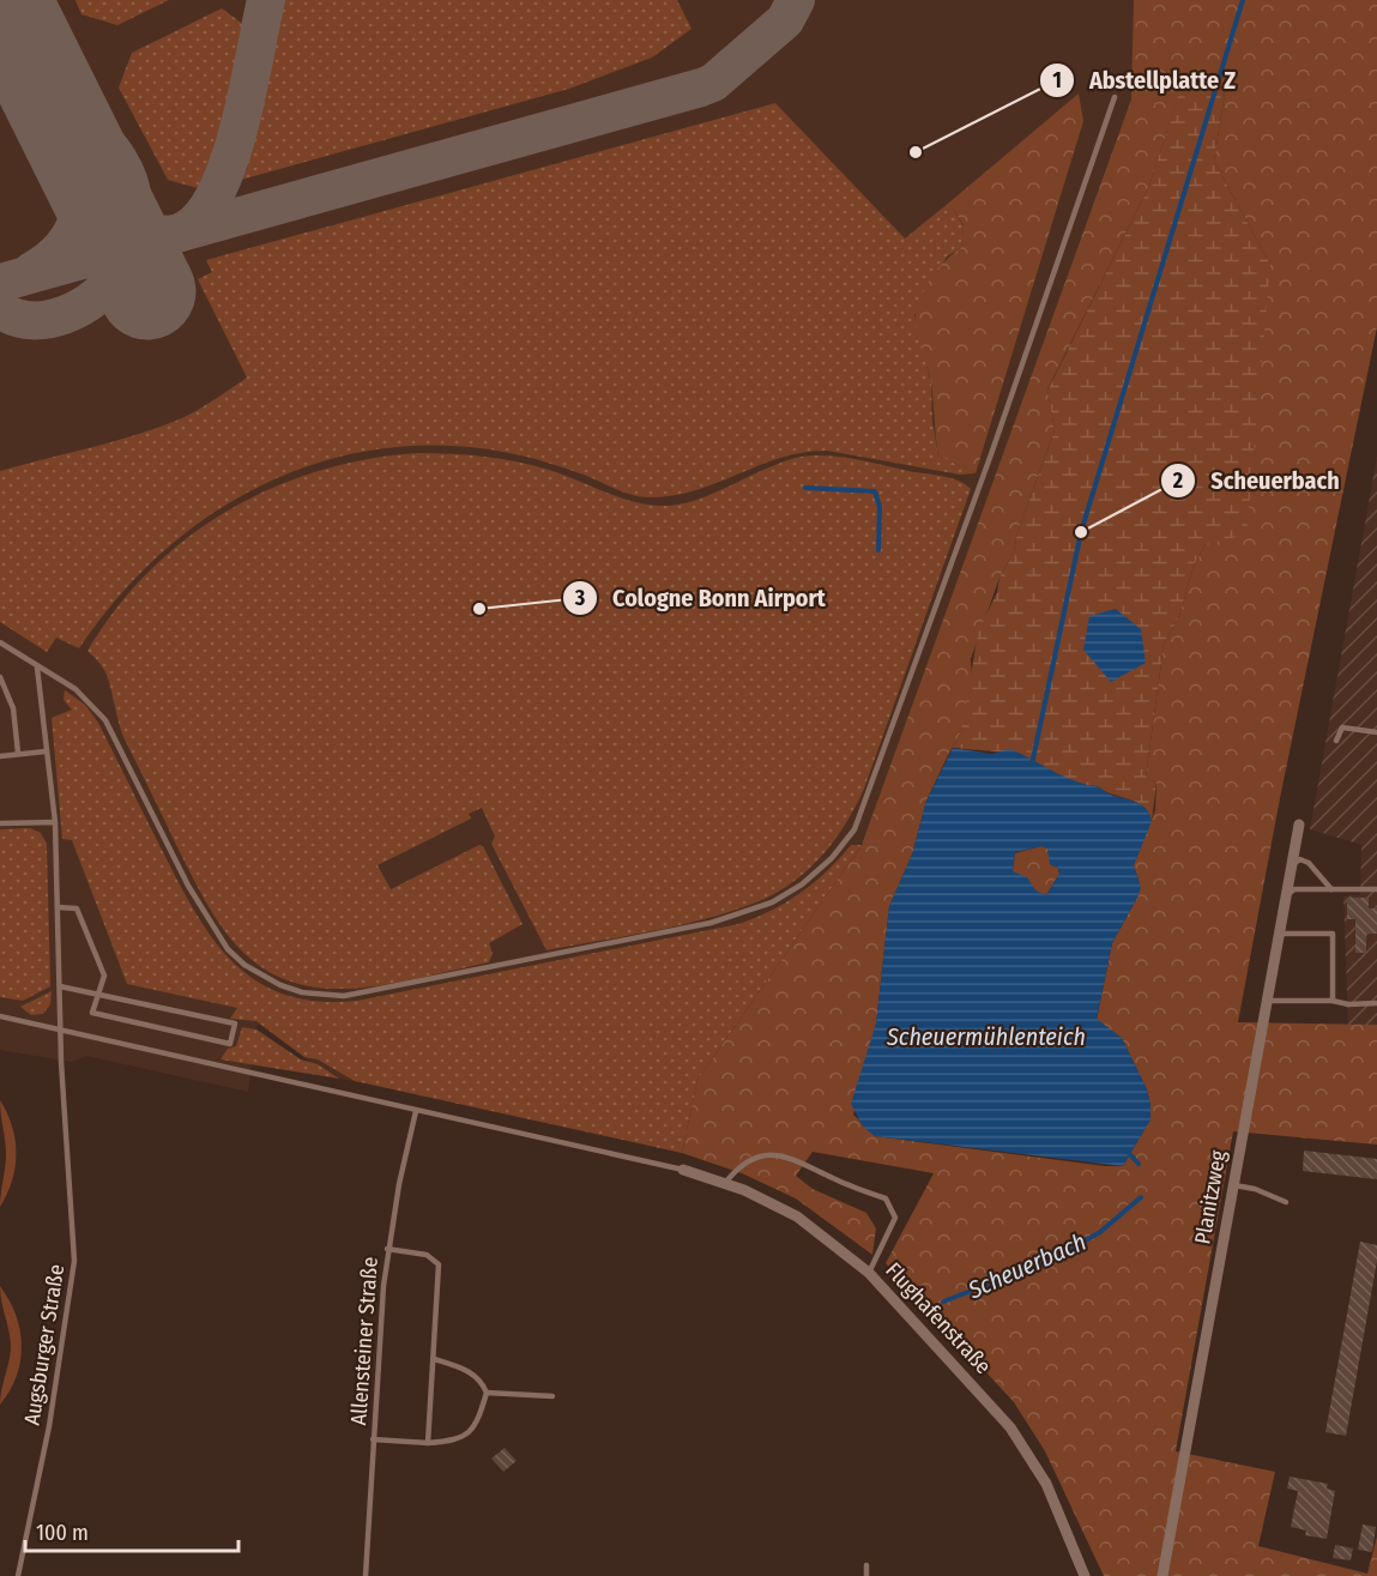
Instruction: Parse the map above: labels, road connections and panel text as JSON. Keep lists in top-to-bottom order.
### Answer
{
  "streets": {
    "street": ["Planitzweg", "Flughafenstraße"],
    "lane": ["Allensteiner Straße", "Augsburger Straße"]
  },
  "water": ["Scheuermühlenteich", "Scheuerbach"],
  "places": ["Abstellplatte Z", "Scheuerbach", "Cologne Bonn Airport"],
  "scale_bar": "100 m"
}
